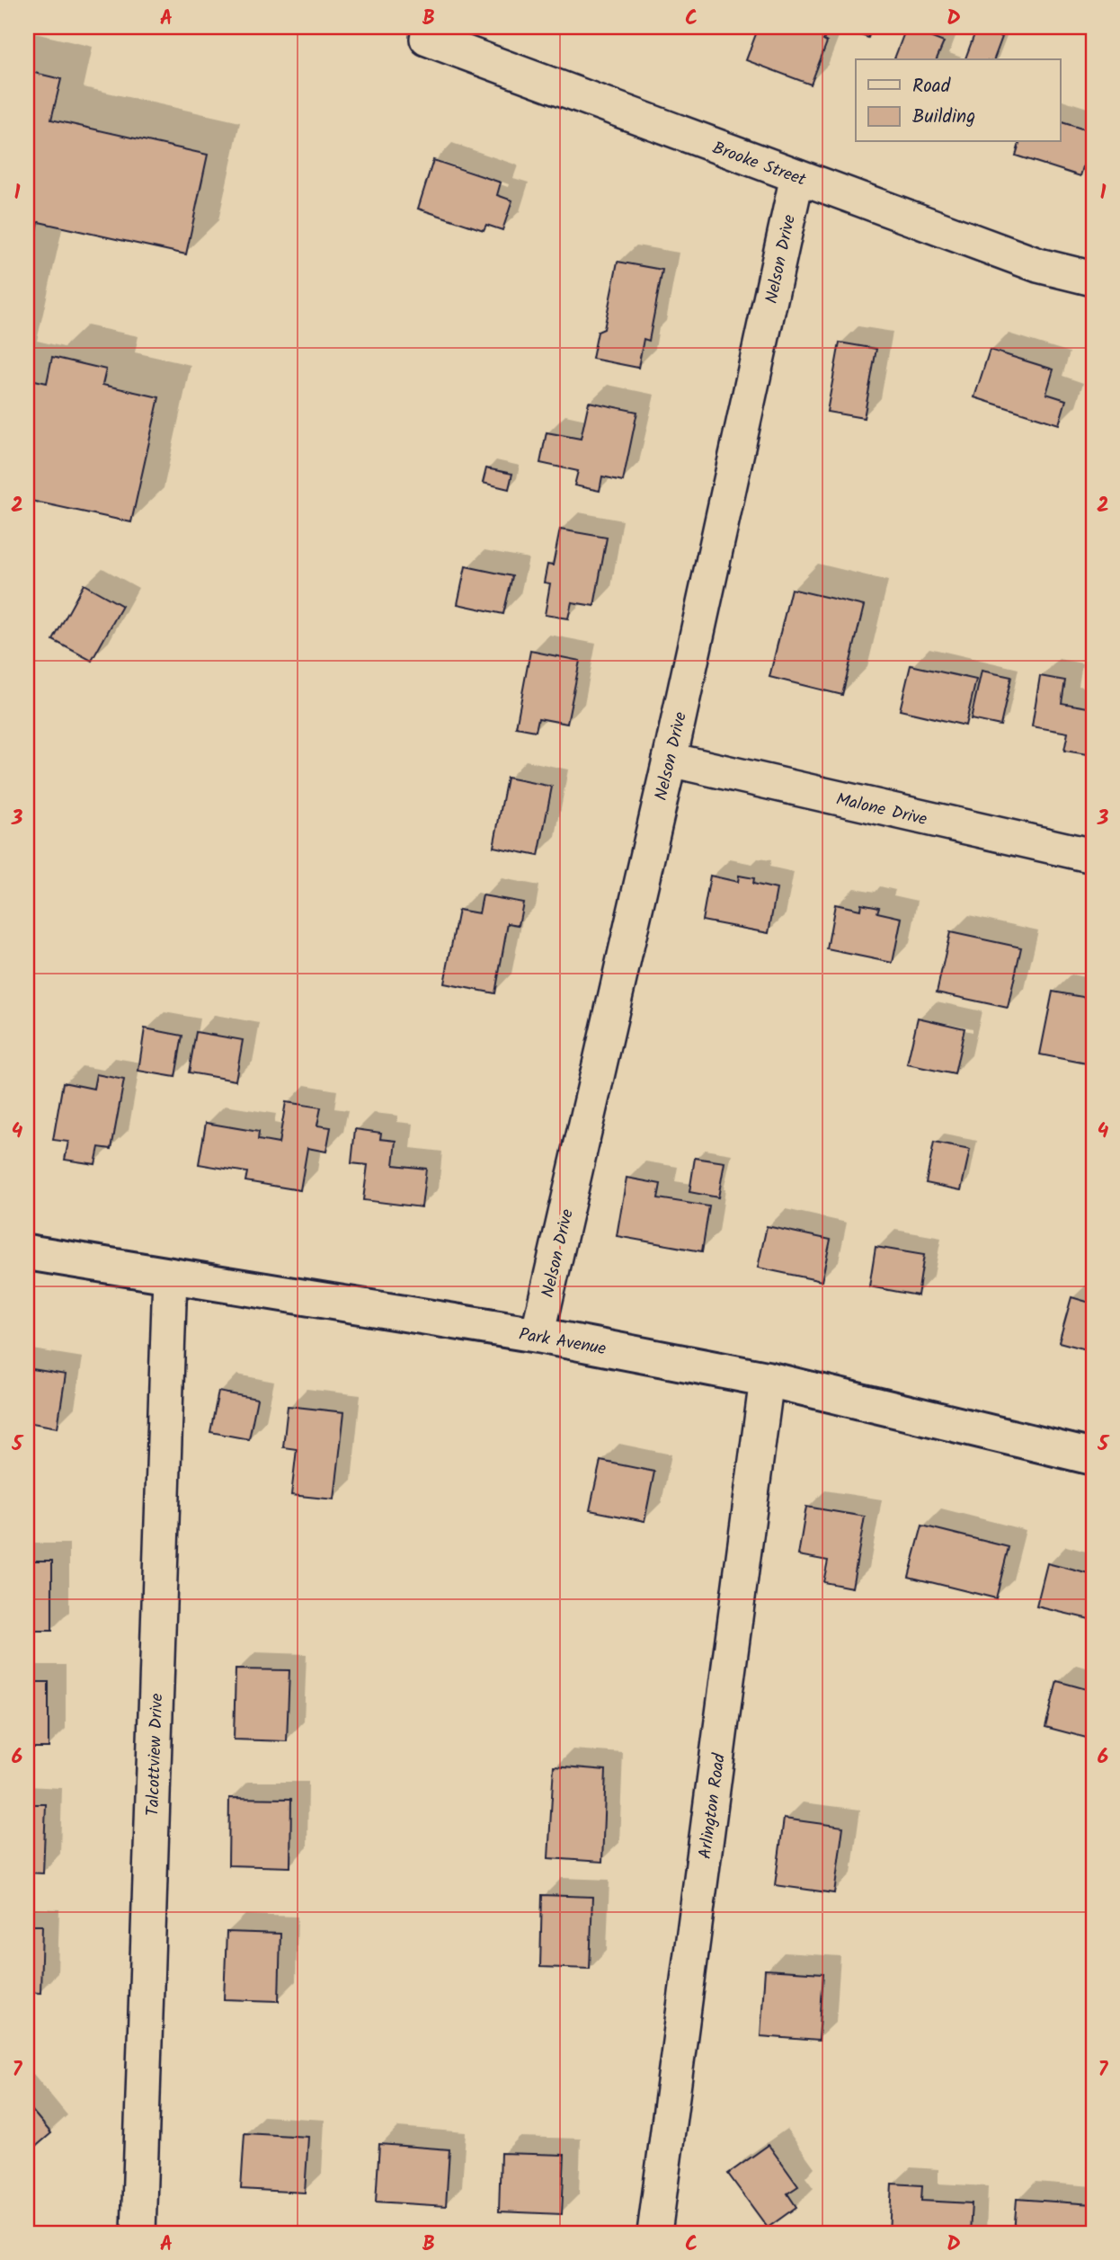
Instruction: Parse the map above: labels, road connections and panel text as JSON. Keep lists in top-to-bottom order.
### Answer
{
  "streets": {
    "street": [
      "Brooke Street",
      "Nelson Drive",
      "Malone Drive",
      "Park Avenue",
      "Talcottview Drive",
      "Arlington Road"
    ]
  },
  "crossings": [
    ["Brooke Street", "Nelson Drive"],
    ["Nelson Drive", "Malone Drive"],
    ["Nelson Drive", "Park Avenue"],
    ["Park Avenue", "Talcottview Drive"],
    ["Park Avenue", "Arlington Road"]
  ],
  "legend": ["Road", "Building"],
  "grid": {
    "columns": [
      "A",
      "B",
      "C",
      "D"
    ],
    "rows": [
      "1",
      "2",
      "3",
      "4",
      "5",
      "6",
      "7"
    ]
  }
}
